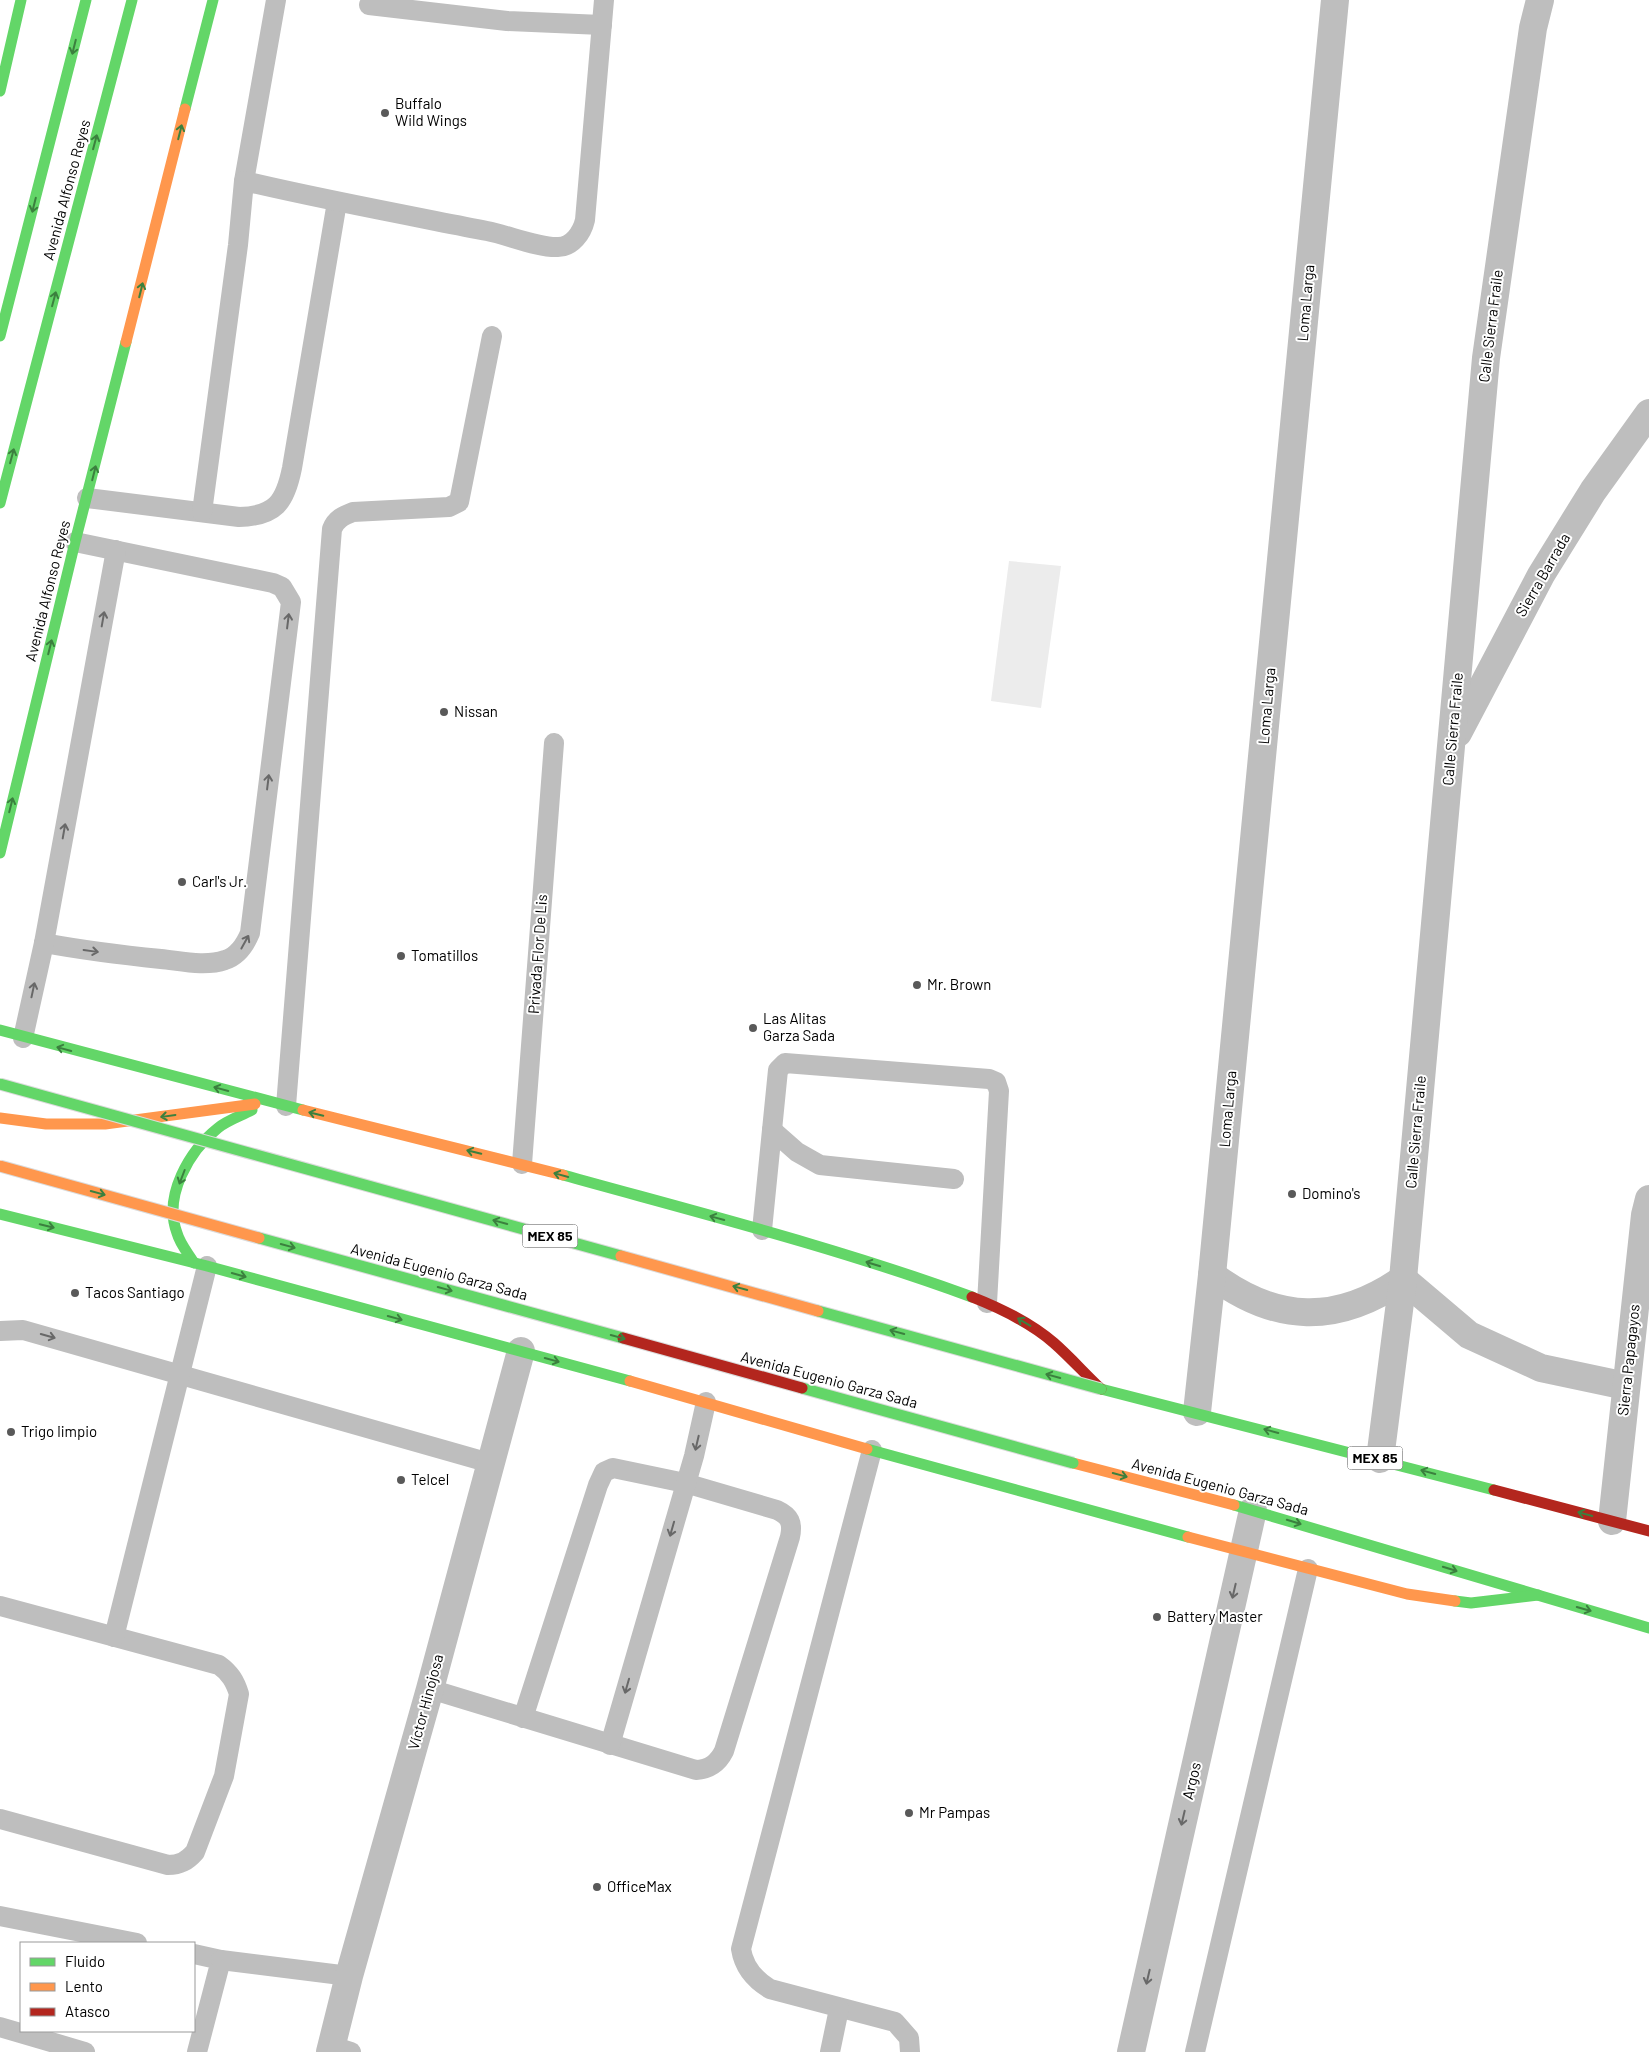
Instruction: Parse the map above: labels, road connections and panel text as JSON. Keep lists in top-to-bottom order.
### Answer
{
  "streets": {
    "main road": ["Avenida Alfonso Reyes", "MEX 85", "Avenida Eugenio Garza Sada"],
    "street": [
      "Loma Larga",
      "Calle Sierra Fraile",
      "Sierra Barrada",
      "Sierra Papagayos",
      "Víctor Hinojosa",
      "Argos"
    ],
    "lane": ["Privada Flor De Lis"]
  },
  "crossings": [
    ["Loma Larga", "MEX 85"],
    ["Calle Sierra Fraile", "Sierra Barrada"],
    ["Calle Sierra Fraile", "MEX 85"],
    ["MEX 85", "Sierra Papagayos"],
    ["Avenida Eugenio Garza Sada", "Argos"]
  ],
  "one_way": ["Argos"],
  "places": [
    "Buffalo Wild Wings",
    "Nissan",
    "Carl's Jr.",
    "Tomatillos",
    "Mr. Brown",
    "Las Alitas Garza Sada",
    "Domino's",
    "Tacos Santiago",
    "Trigo limpio",
    "Telcel",
    "Battery Master",
    "Mr Pampas",
    "OfficeMax"
  ],
  "legend": ["Fluido", "Lento", "Atasco"]
}
